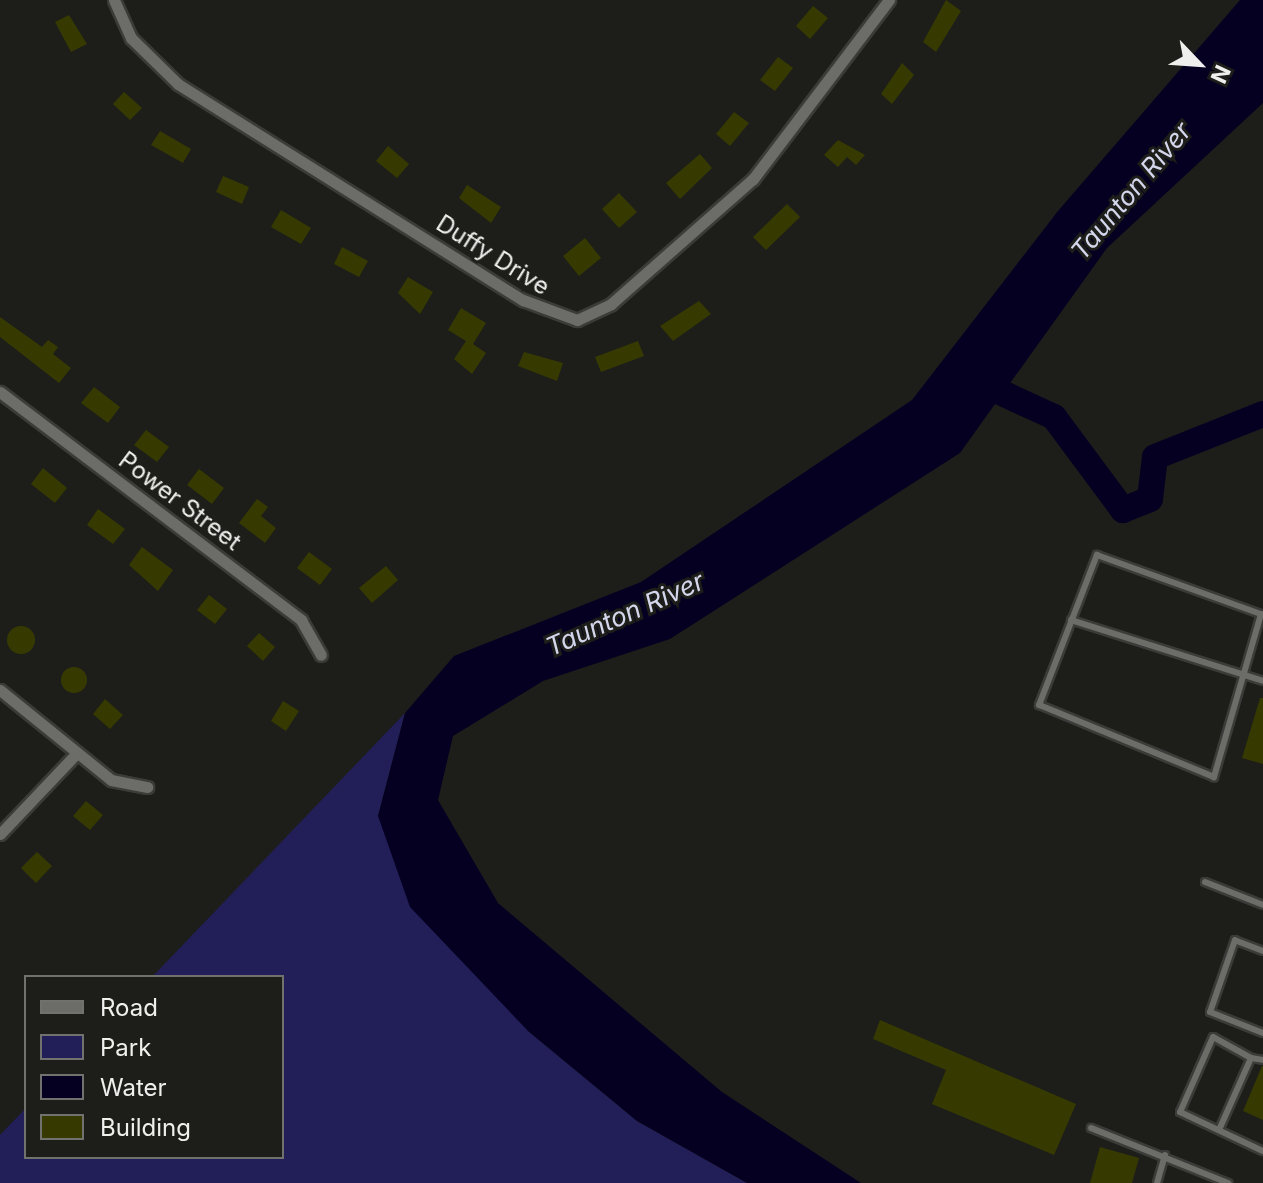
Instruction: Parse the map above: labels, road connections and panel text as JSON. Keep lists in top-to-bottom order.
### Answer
{
  "streets": {
    "street": ["Duffy Drive", "Power Street"]
  },
  "water": ["Taunton River"],
  "legend": [
    "Road",
    "Park",
    "Water",
    "Building"
  ],
  "north": "bottom right"
}
